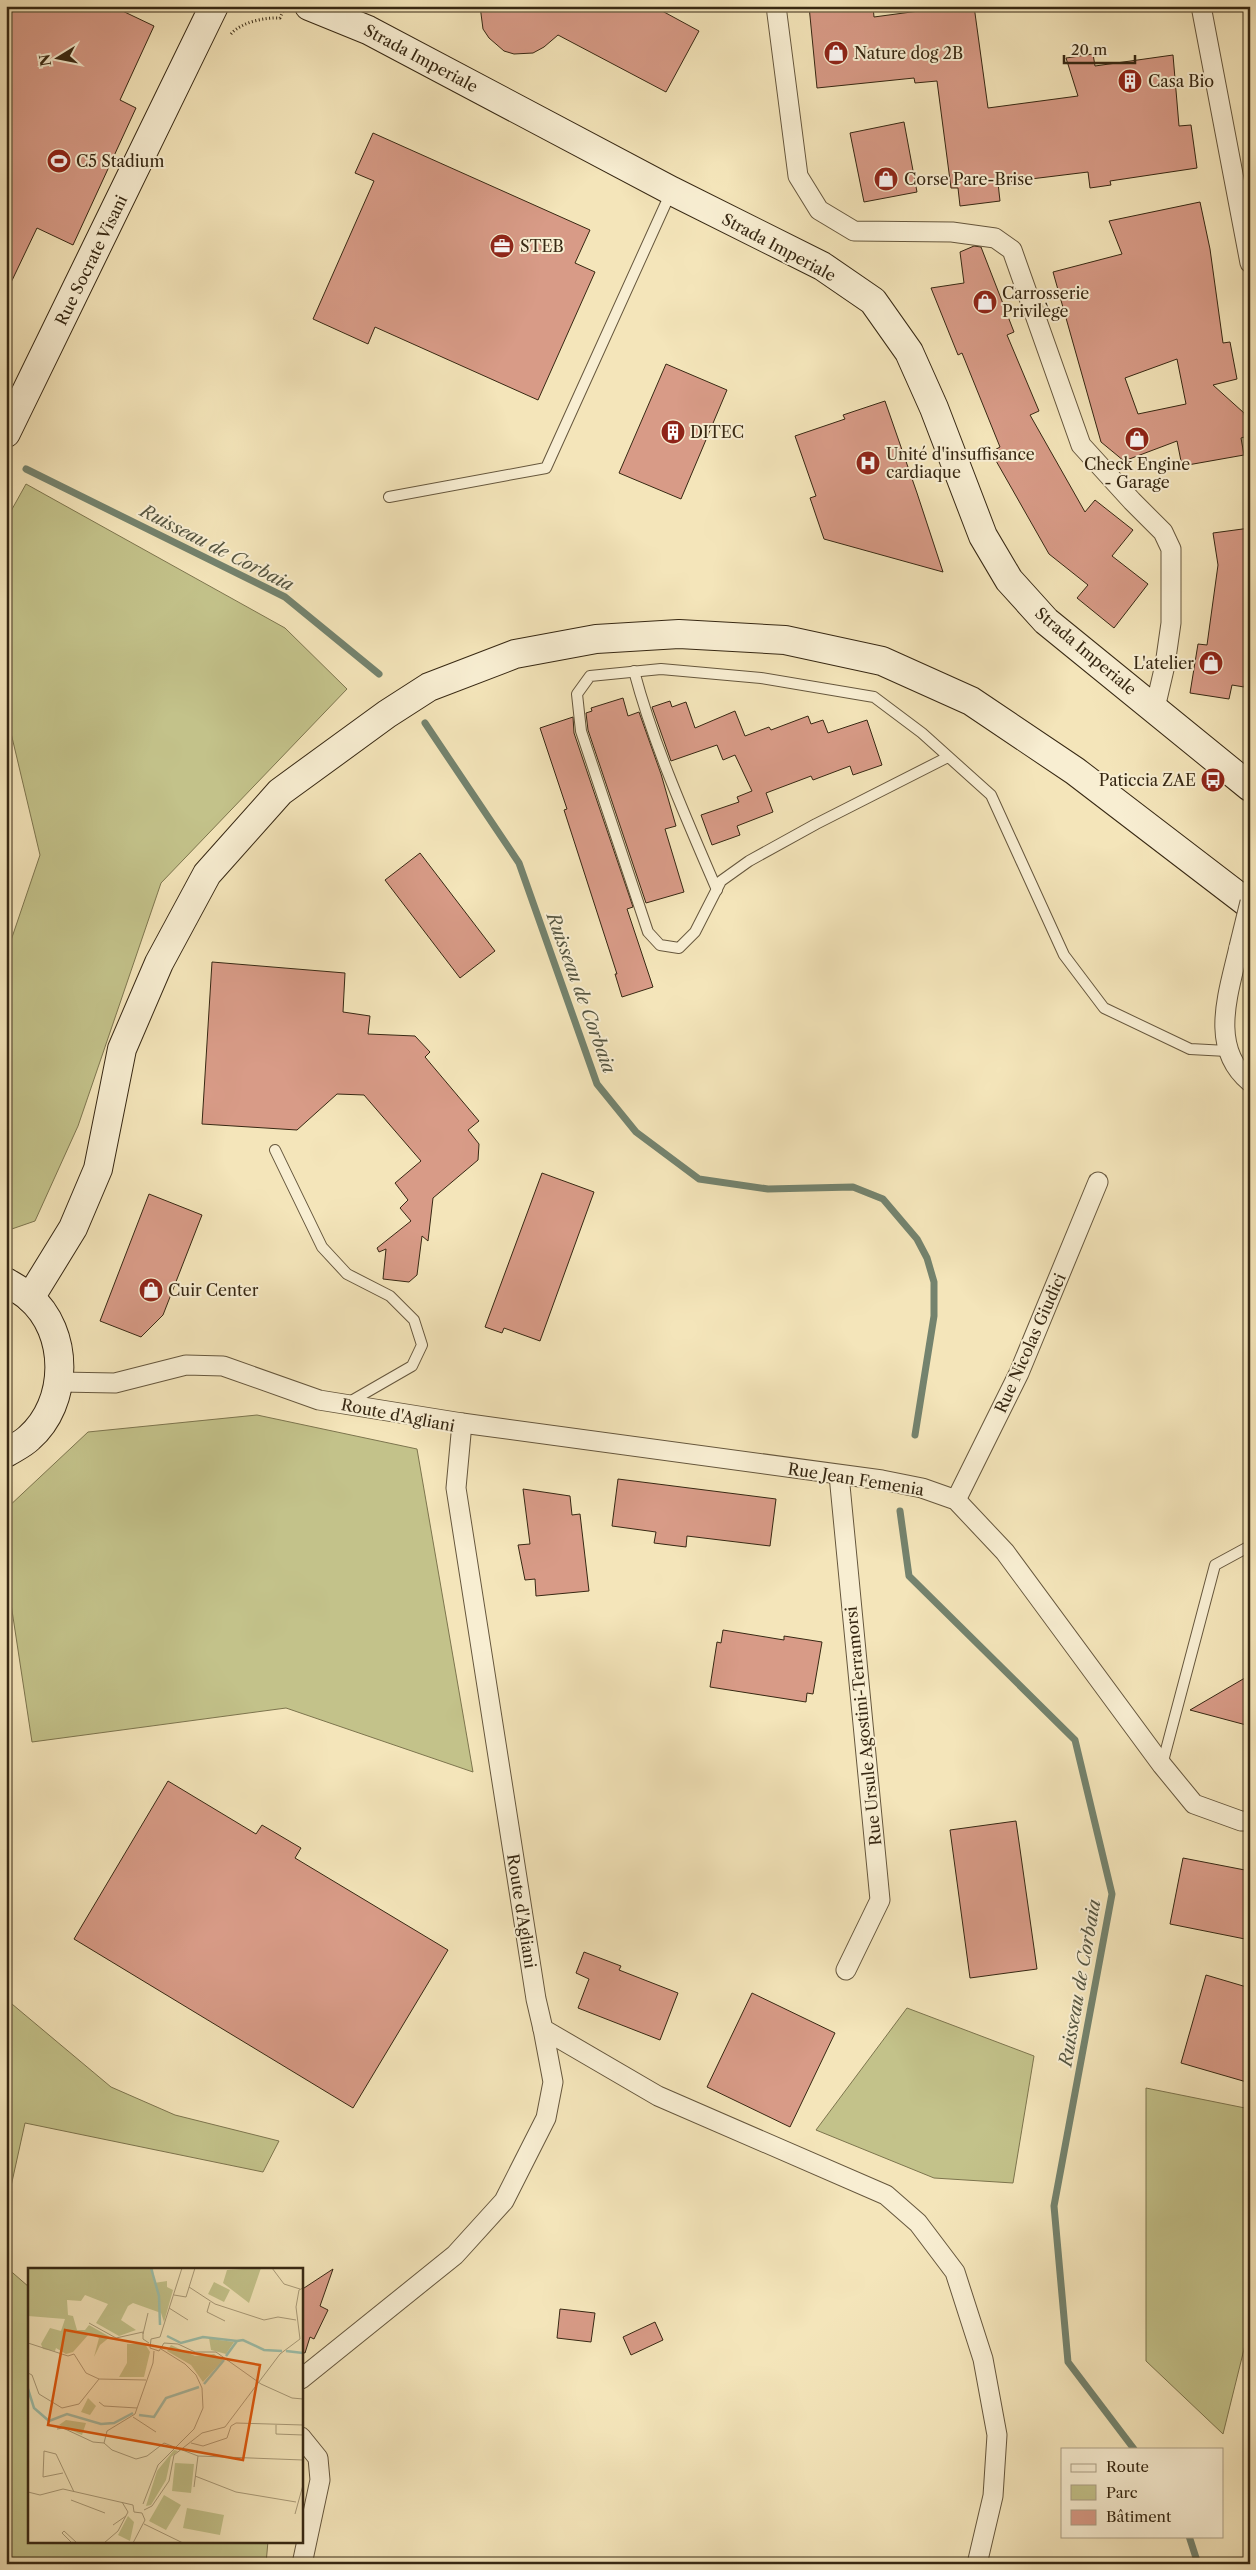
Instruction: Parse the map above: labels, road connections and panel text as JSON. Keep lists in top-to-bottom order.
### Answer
{
  "streets": {
    "street": [
      "Strada Imperiale",
      "Rue Socrate Visani",
      "Rue Nicolas Giudici",
      "Route d'Agliani",
      "Rue Jean Femenia",
      "Rue Ursule Agostini-Terramorsi"
    ]
  },
  "crossings": [
    ["Rue Nicolas Giudici", "Rue Jean Femenia"],
    ["Route d'Agliani", "Rue Jean Femenia"],
    ["Rue Jean Femenia", "Rue Ursule Agostini-Terramorsi"]
  ],
  "water": ["Ruisseau de Corbaia"],
  "places": {
    "shop": [
      "Nature dog 2B",
      "Corse Pare-Brise",
      "Carrosserie Privilège",
      "Check Engine - Garage",
      "L'atelier",
      "Cuir Center"
    ],
    "building": ["Casa Bio", "DITEC"],
    "sports": ["C5 Stadium"],
    "office": ["STEB"],
    "hospital": ["Unité d'insuffisance cardiaque"],
    "bus stop": ["Paticcia ZAE"]
  },
  "legend": ["Route", "Parc", "Bâtiment"],
  "scale_bar": "20 m",
  "north": "left"
}
